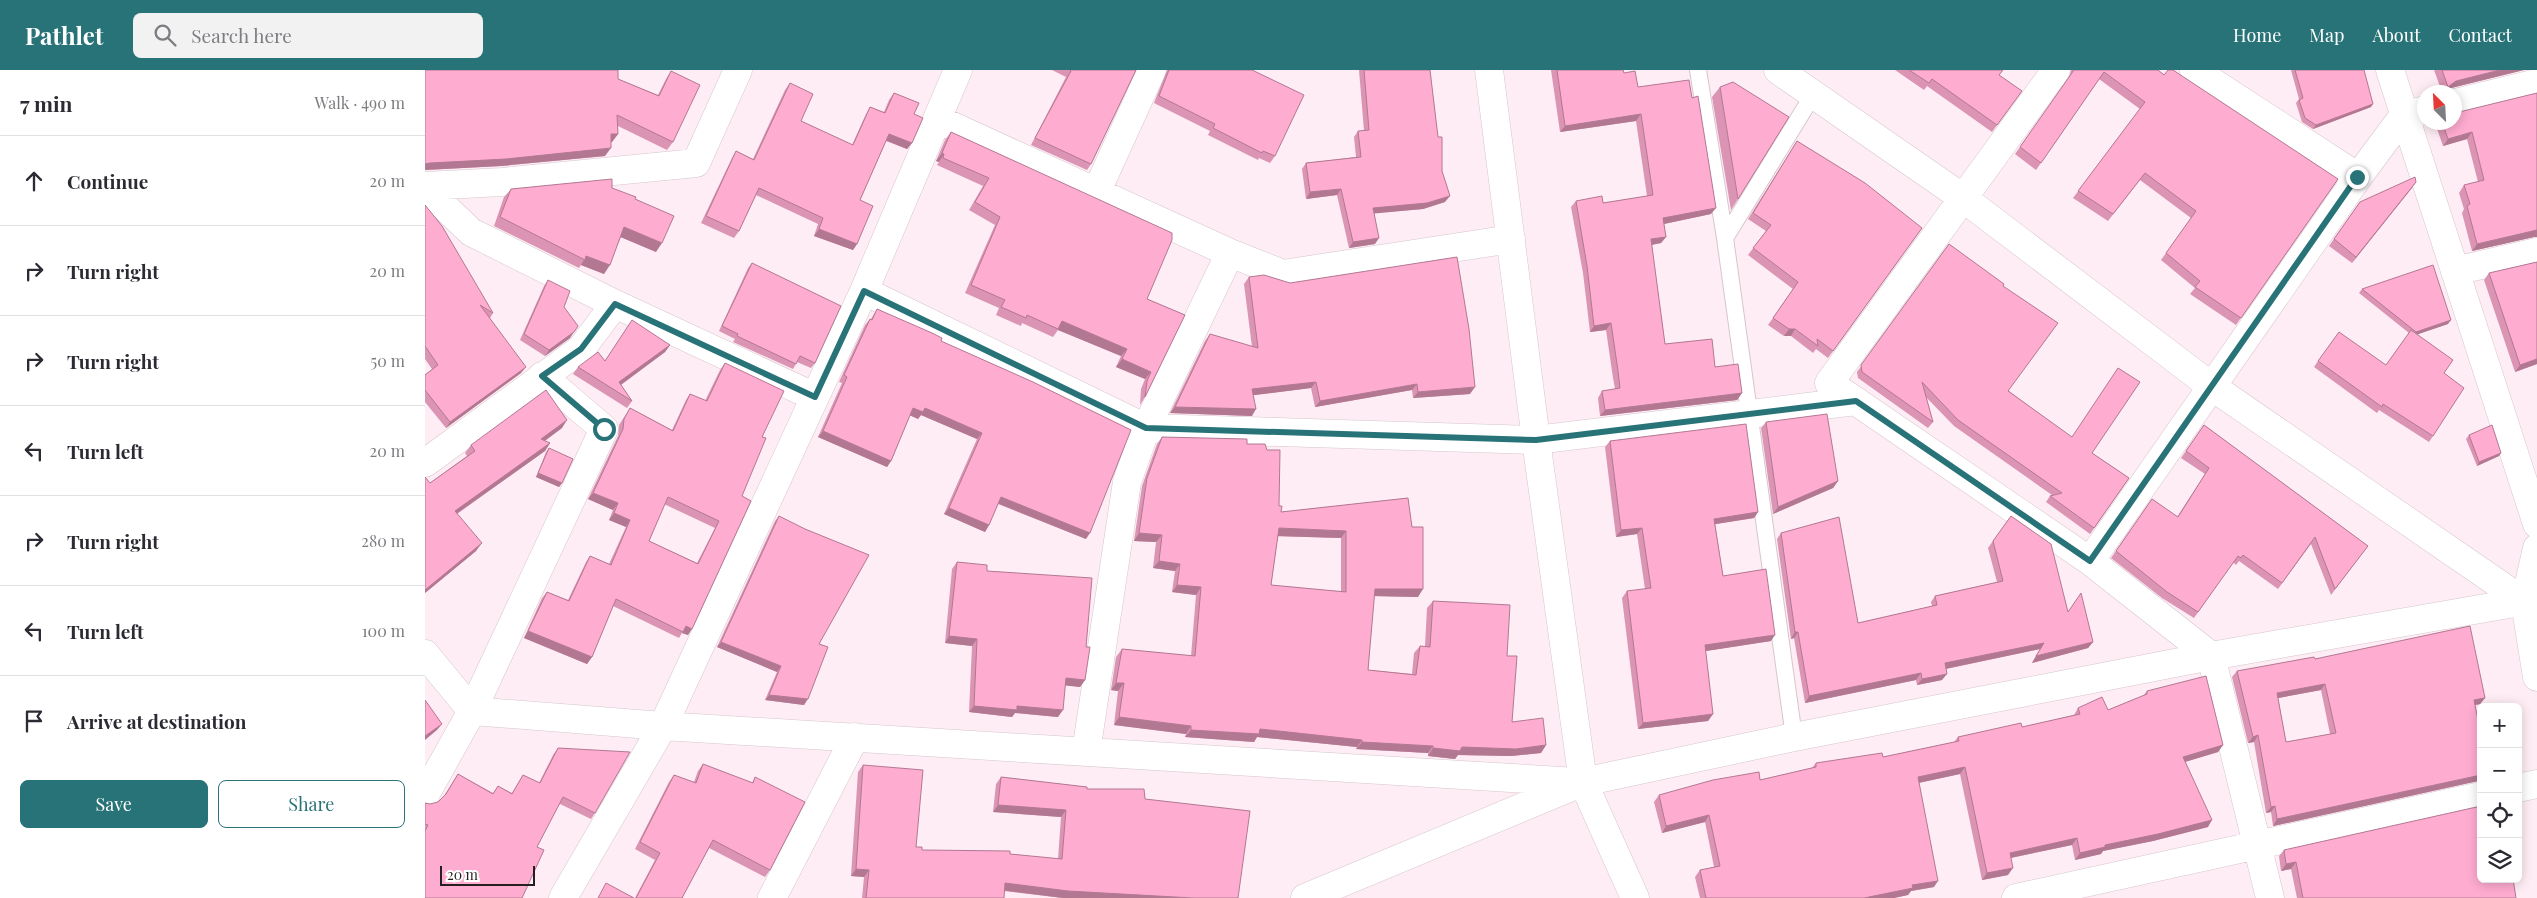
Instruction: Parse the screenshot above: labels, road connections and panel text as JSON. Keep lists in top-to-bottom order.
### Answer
{
  "scale_bar": "20 m",
  "north": "top left",
  "page": {
    "header": "Pathlet",
    "search": "Search here",
    "nav": [
      "Home",
      "Map",
      "About",
      "Contact"
    ],
    "heading": ["7 min", "Walk · 490 m"],
    "list": [
      ["Continue", "20 m"],
      ["Turn right", "20 m"],
      ["Turn right", "50 m"],
      ["Turn left", "20 m"],
      ["Turn right", "280 m"],
      ["Turn left", "100 m"],
      "Arrive at destination"
    ],
    "map_buttons": ["+", "−"],
    "buttons": ["Save", "Share"],
    "scale": "20 m"
  }
}
